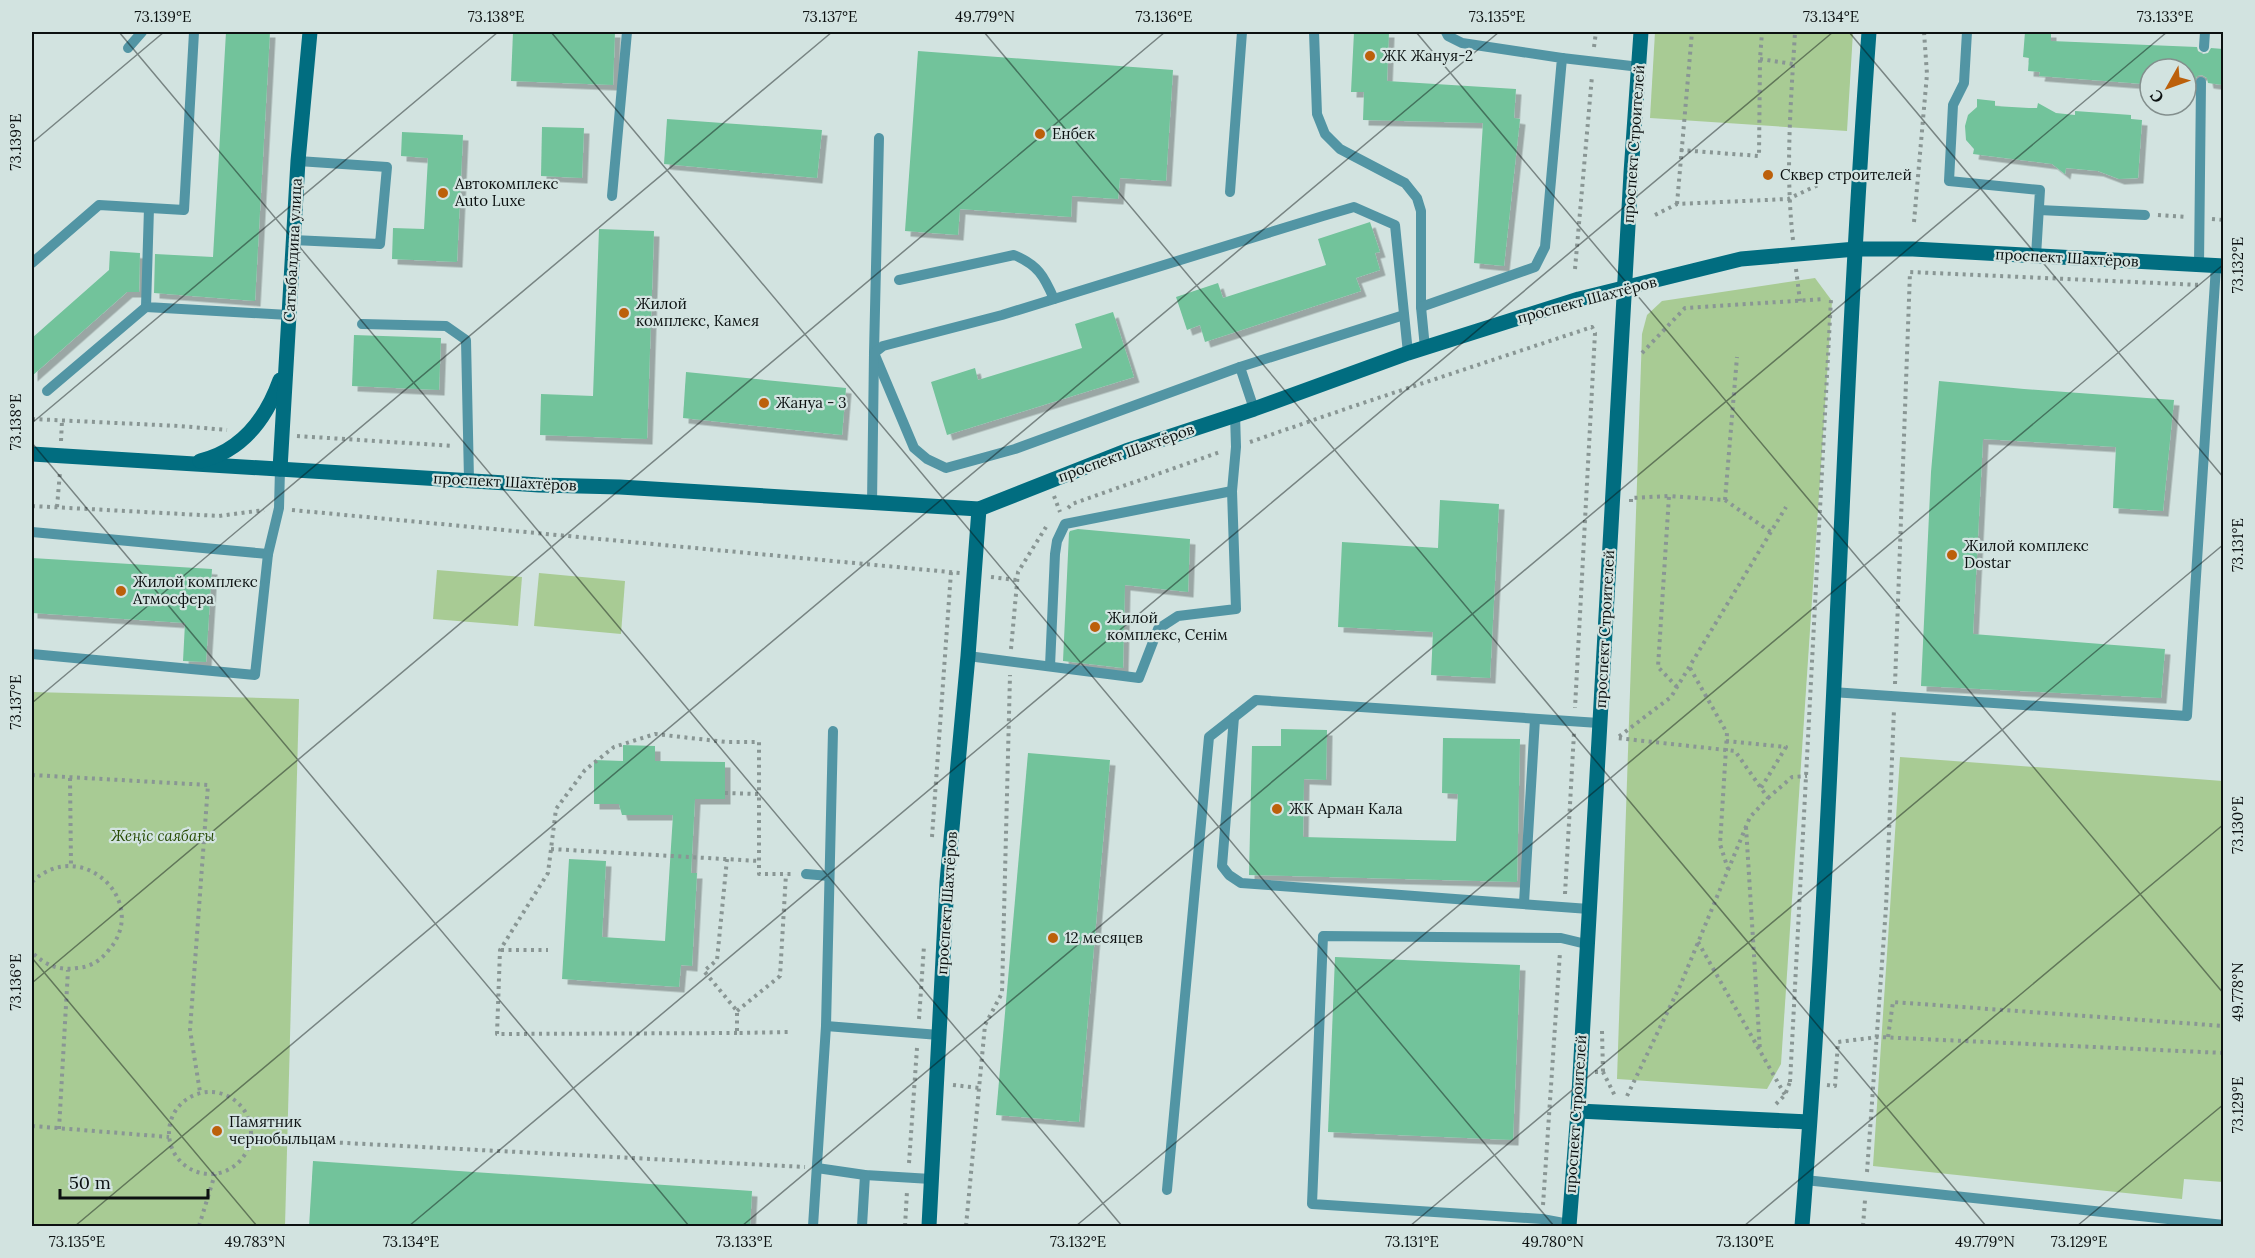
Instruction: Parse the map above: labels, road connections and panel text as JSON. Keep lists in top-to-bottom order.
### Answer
{
  "streets": {
    "main road": ["проспект Строителей", "Сатыбалдина улица", "проспект Шахтёров"]
  },
  "crossings": [
    ["проспект Строителей", "проспект Шахтёров"],
    ["Сатыбалдина улица", "проспект Шахтёров"]
  ],
  "parks": ["Жеңіс саябағы"],
  "places": [
    "ЖК Жануя-2",
    "Енбек",
    "Сквер строителей",
    "Автокомплекс Auto Luxe",
    "Жилой комплекс, Камея",
    "Жануа - 3",
    "Жилой комплекс Dostar",
    "Жилой комплекс Атмосфера",
    "Жилой комплекс, Сенiм",
    "ЖК Арман Кала",
    "12 месяцев",
    "Памятник чернобыльцам"
  ],
  "scale_bar": "50 m",
  "north": "bottom left",
  "coordinates": [
    "73.139°E",
    "73.138°E",
    "73.137°E",
    "49.779°N",
    "73.136°E",
    "73.135°E",
    "73.134°E",
    "73.133°E",
    "73.132°E",
    "73.131°E",
    "73.130°E",
    "49.778°N",
    "73.129°E",
    "49.783°N",
    "49.780°N"
  ]
}
